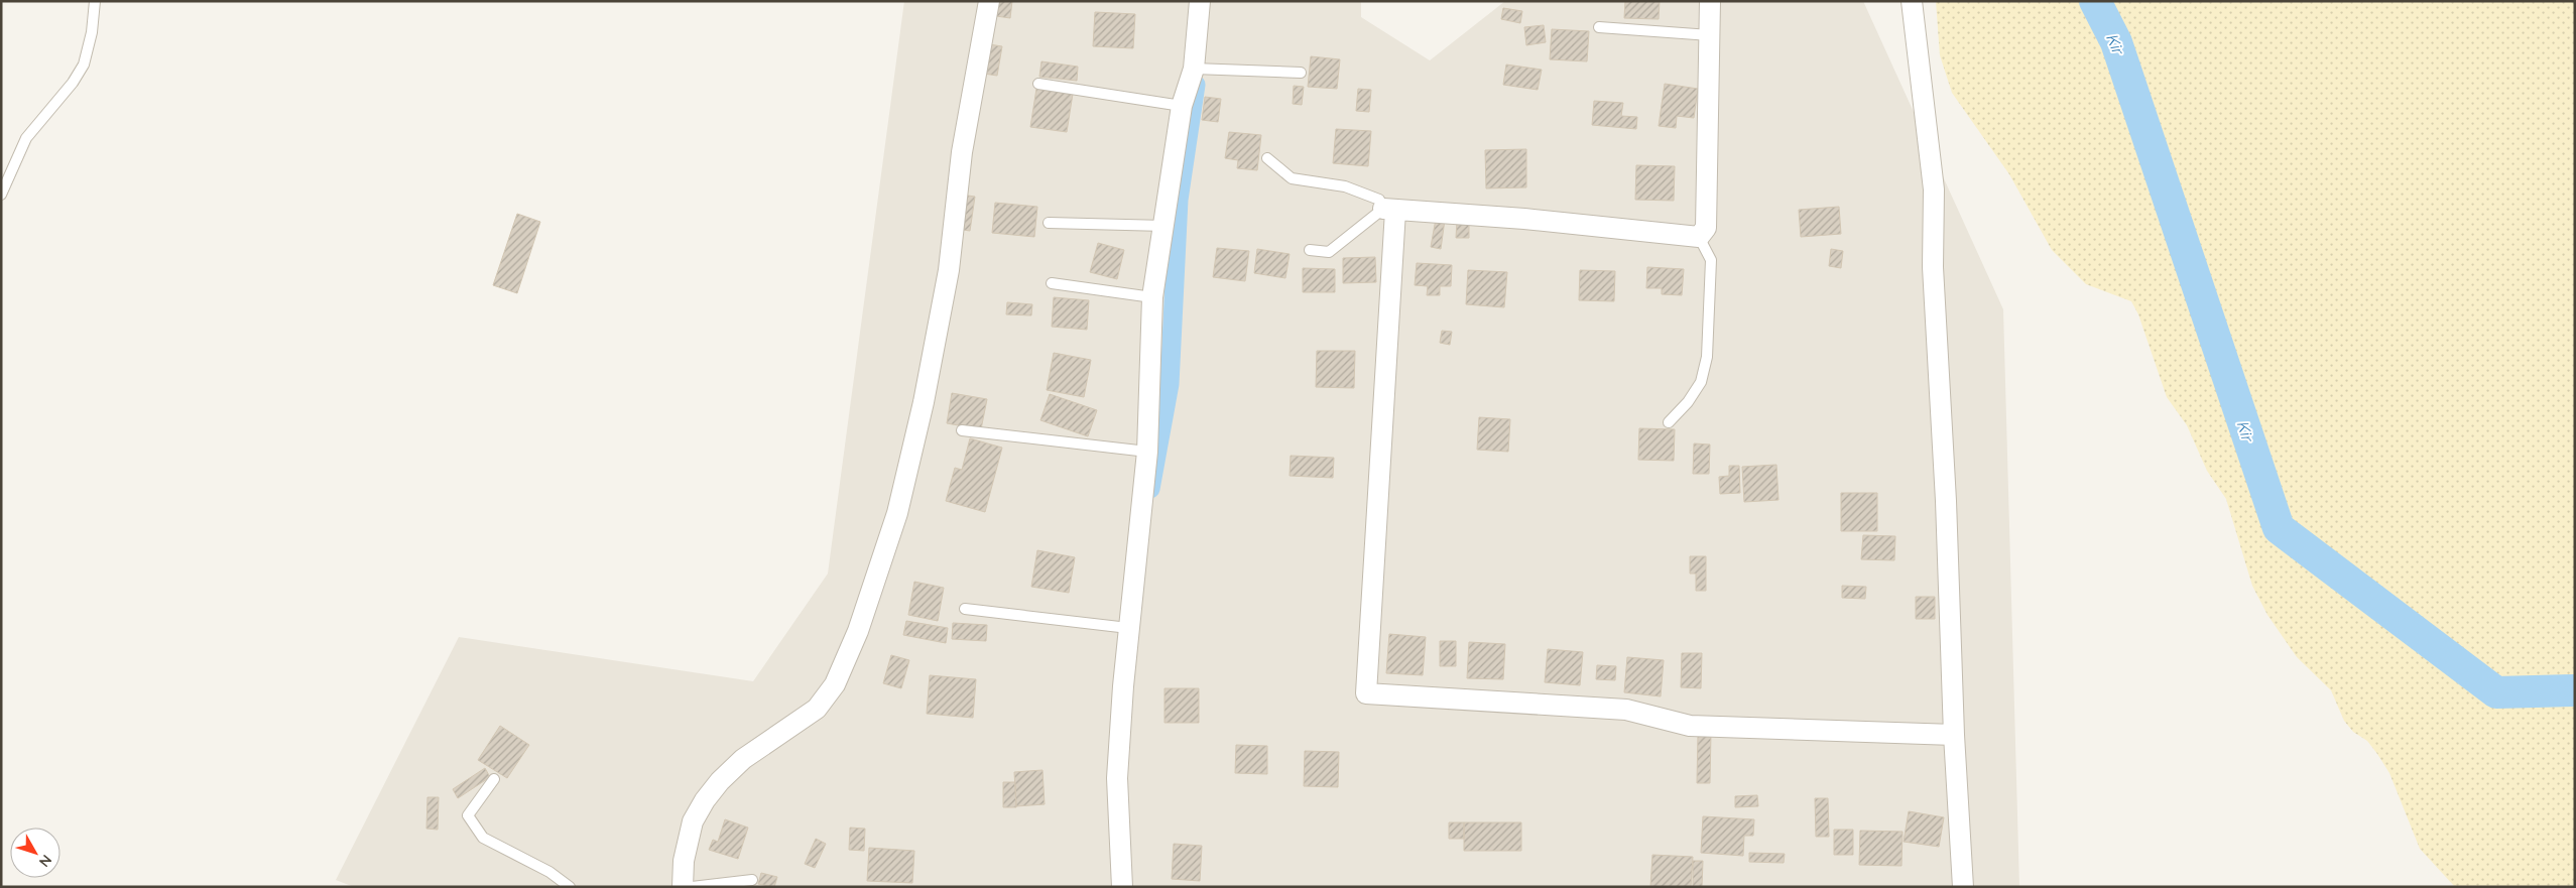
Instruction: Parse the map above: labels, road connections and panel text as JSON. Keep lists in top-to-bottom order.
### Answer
{
  "water": ["Kir"],
  "north": "bottom right"
}
